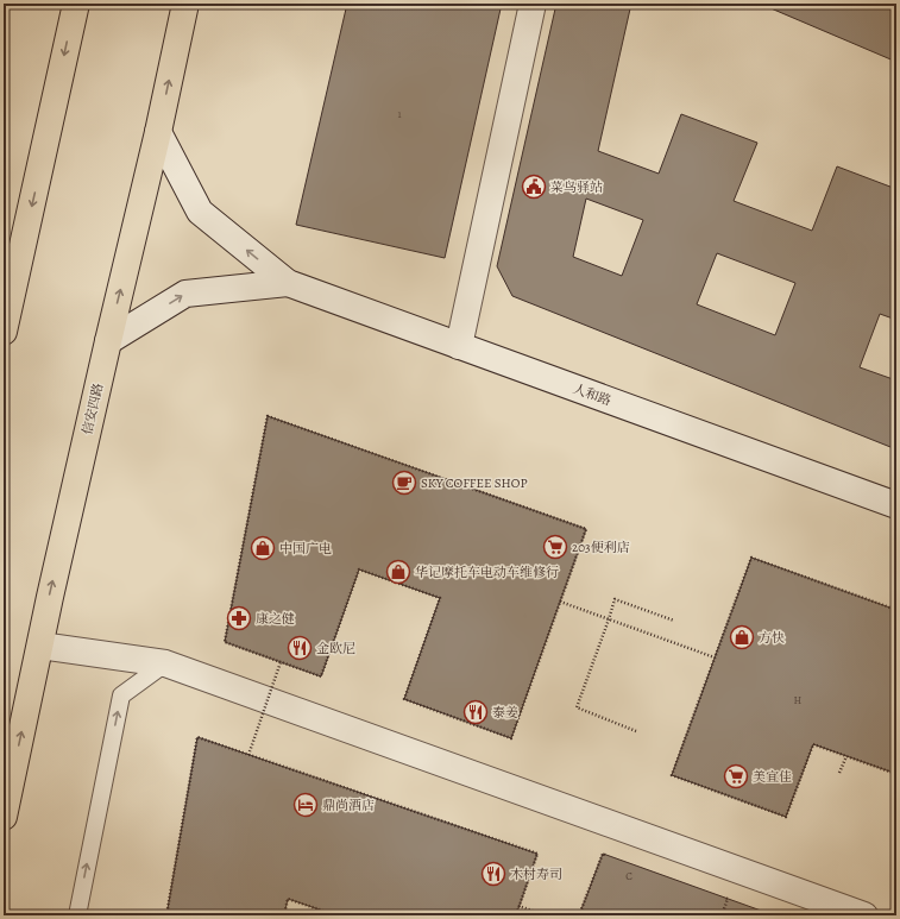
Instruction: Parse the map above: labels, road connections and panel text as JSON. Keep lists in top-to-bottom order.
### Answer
{
  "streets": {
    "main road": ["信安四路"],
    "street": ["人和路"]
  },
  "places": {
    "public building": ["菜鸟驿站"],
    "cafe": ["SKY COFFEE SHOP"],
    "supermarket": ["203便利店", "美宜佳"],
    "shop": ["中国广电", "华记摩托车电动车维修行", "方快"],
    "pharmacy": ["康之健"],
    "restaurant": ["金欧尼", "泰姜", "木村寿司"],
    "hotel": ["鼎尚酒店"]
  },
  "house_numbers": ["1", "H", "C"]
}
